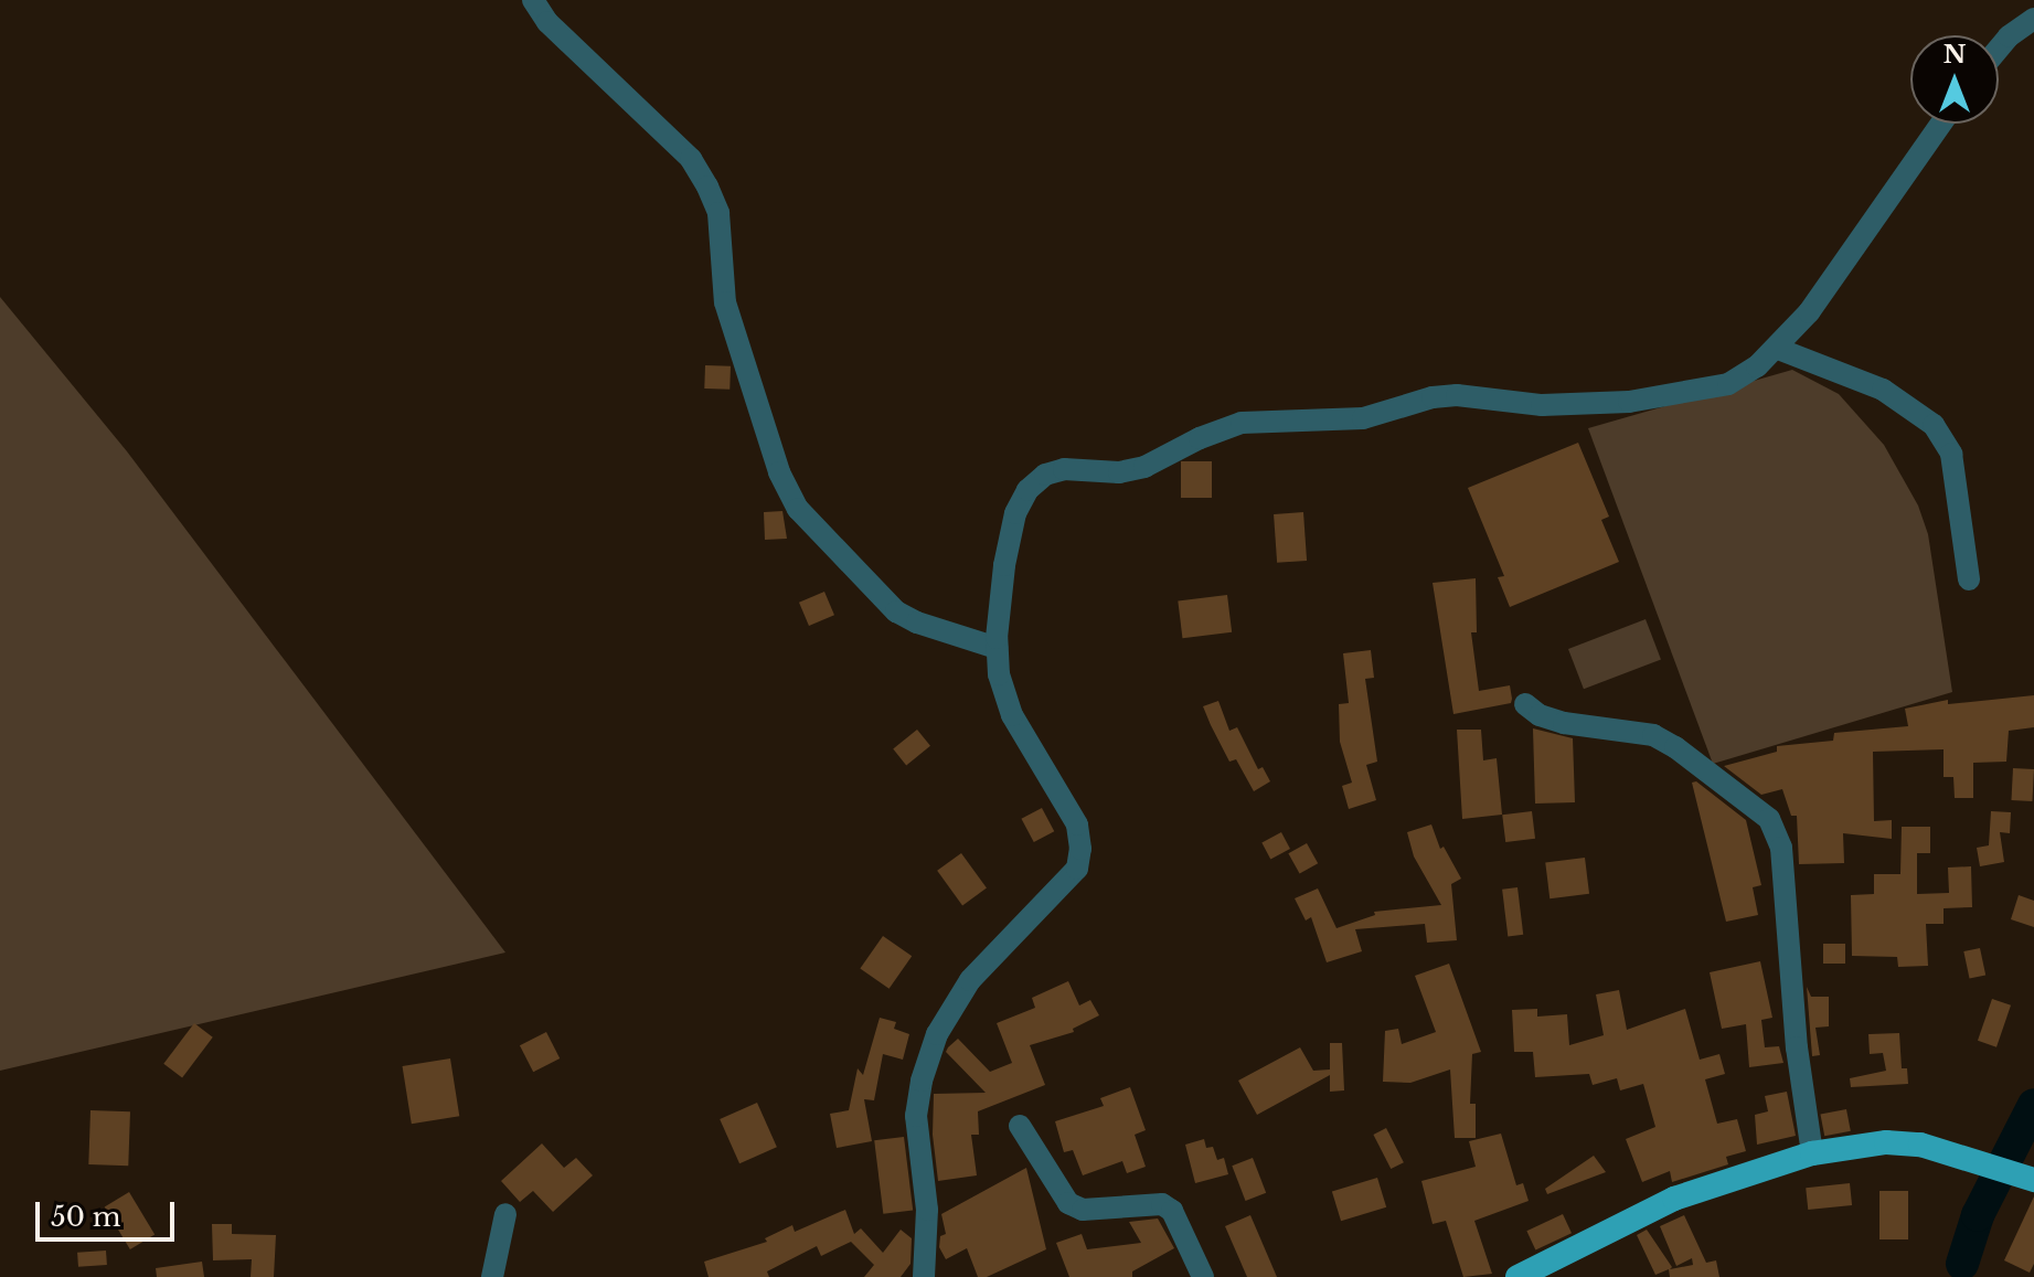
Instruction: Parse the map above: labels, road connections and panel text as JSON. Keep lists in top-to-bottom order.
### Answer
{
  "scale_bar": "50 m",
  "north": "top"
}
